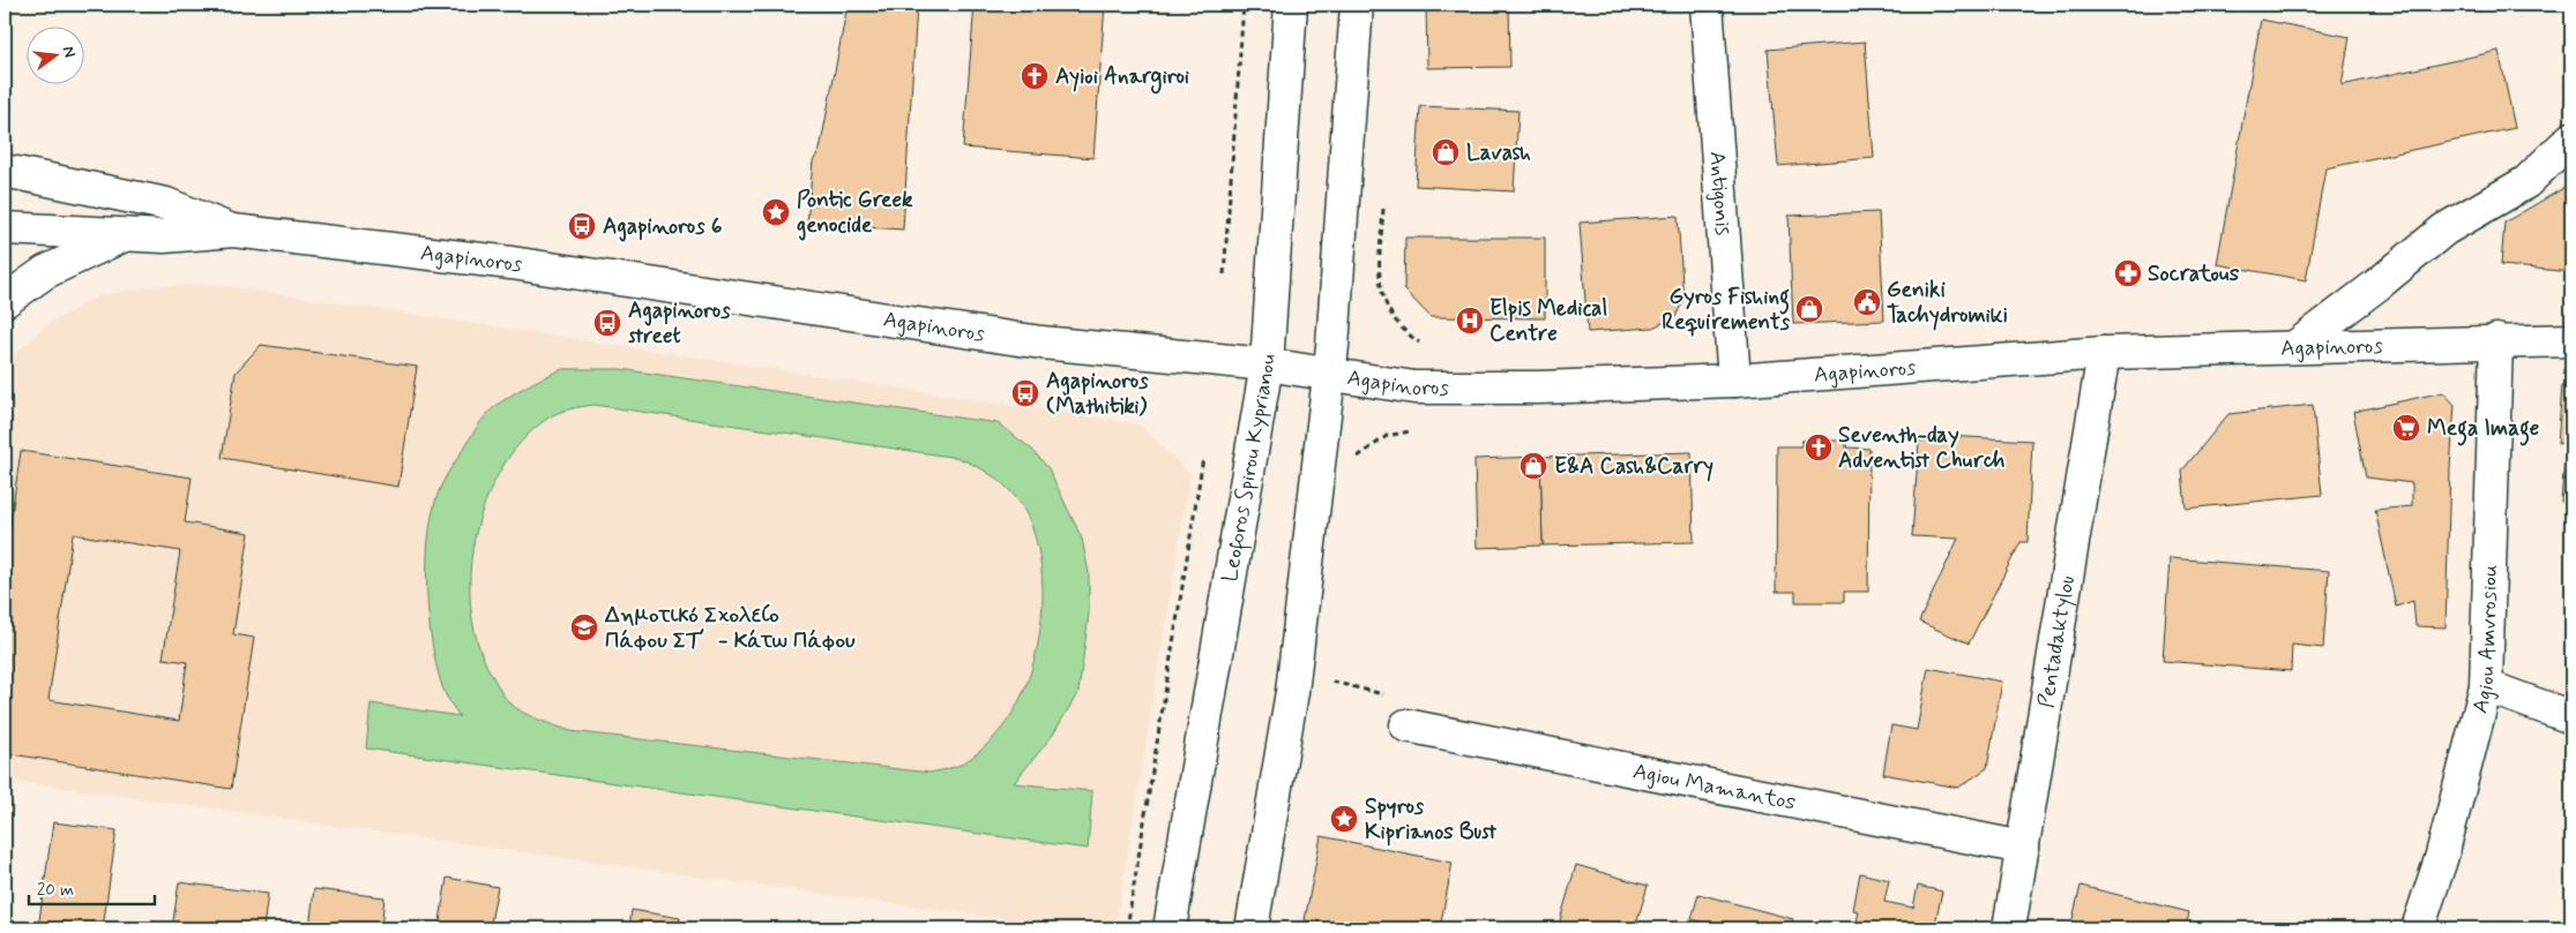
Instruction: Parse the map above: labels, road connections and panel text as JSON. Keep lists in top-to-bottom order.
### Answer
{
  "streets": {
    "street": [
      "Antigonis",
      "Agapinoros",
      "Leoforos Spirou Kyprianou",
      "Agiou Amvrosiou",
      "Pentadaktylou",
      "Agiou Mamantos"
    ]
  },
  "crossings": [
    ["Antigonis", "Agapinoros"],
    ["Agapinoros", "Leoforos Spirou Kyprianou"],
    ["Agapinoros", "Agiou Amvrosiou"],
    ["Agapinoros", "Pentadaktylou"],
    ["Pentadaktylou", "Agiou Mamantos"]
  ],
  "places": {
    "church": ["Ayioi Anargiroi", "Seventh-day Adventist Church"],
    "shop": ["Lavash", "Gyros Fishing Requirements", "E&A Cash&Carry"],
    "place": ["Pontic Greek genocide", "Spyros Kiprianos Bust"],
    "bus stop": ["Agapinoros 6", "Agapinoros street", "Agapinoros (Mathitiki)"],
    "pharmacy": ["Socratous"],
    "public building": ["Geniki Tachydromiki"],
    "hospital": ["Elpis Medical Centre"],
    "supermarket": ["Mega Image"],
    "school or university": ["Δημοτικό Σχολείο Πάφου ΣΤ΄ - Κάτω Πάφου"]
  },
  "scale_bar": "20 m",
  "north": "right"
}
